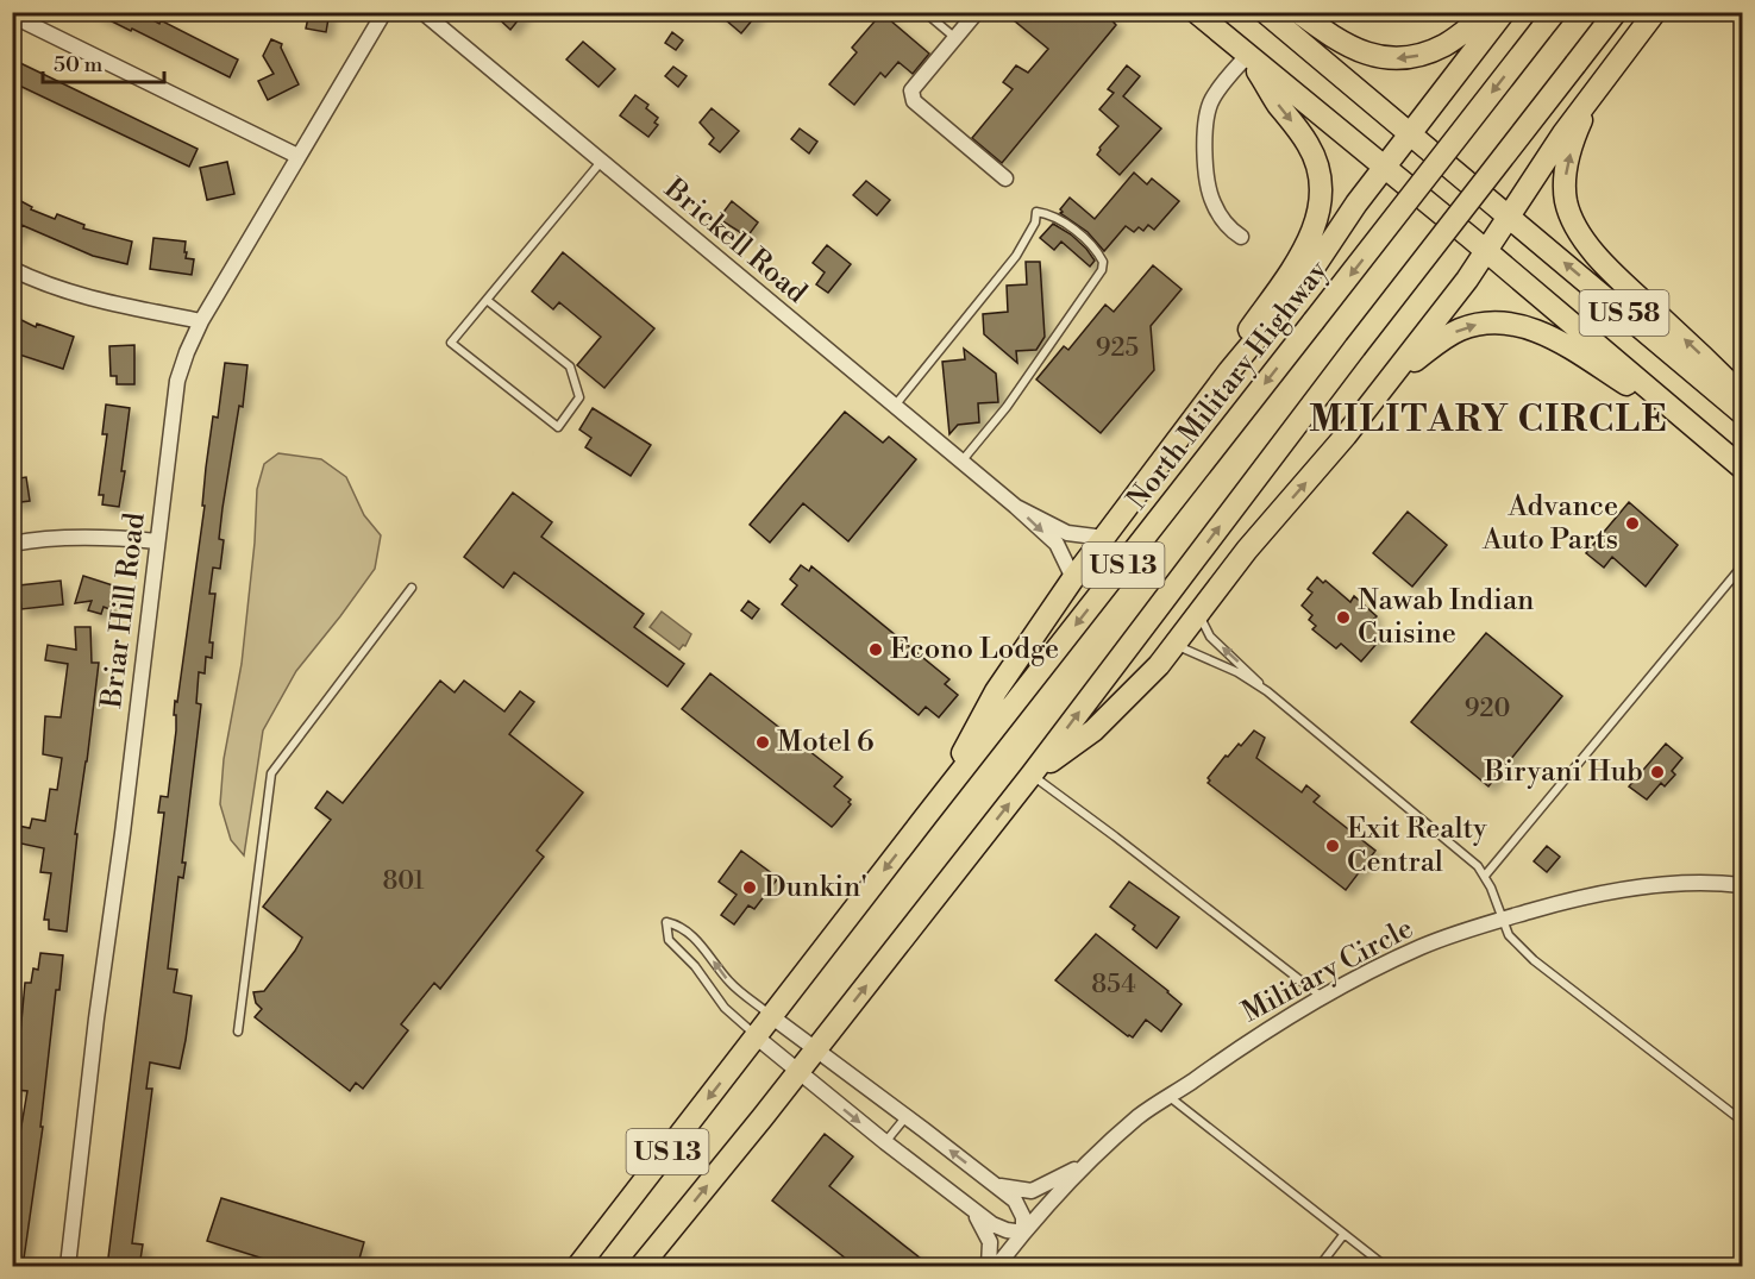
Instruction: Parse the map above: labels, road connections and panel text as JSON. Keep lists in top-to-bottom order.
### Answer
{
  "streets": {
    "main road": ["US 58", "North Military Highway", "US 13"],
    "street": ["Brickell Road", "Briar Hill Road", "Military Circle"]
  },
  "crossings": [
    ["North Military Highway", "Military Circle"],
    ["US 13", "Military Circle"]
  ],
  "districts": ["MILITARY CIRCLE"],
  "places": [
    "Advance Auto Parts",
    "Nawab Indian Cuisine",
    "Econo Lodge",
    "Motel 6",
    "Biryani Hub",
    "Exit Realty Central",
    "Dunkin'"
  ],
  "house_numbers": [
    "925",
    "920",
    "801",
    "854"
  ],
  "scale_bar": "50 m"
}
